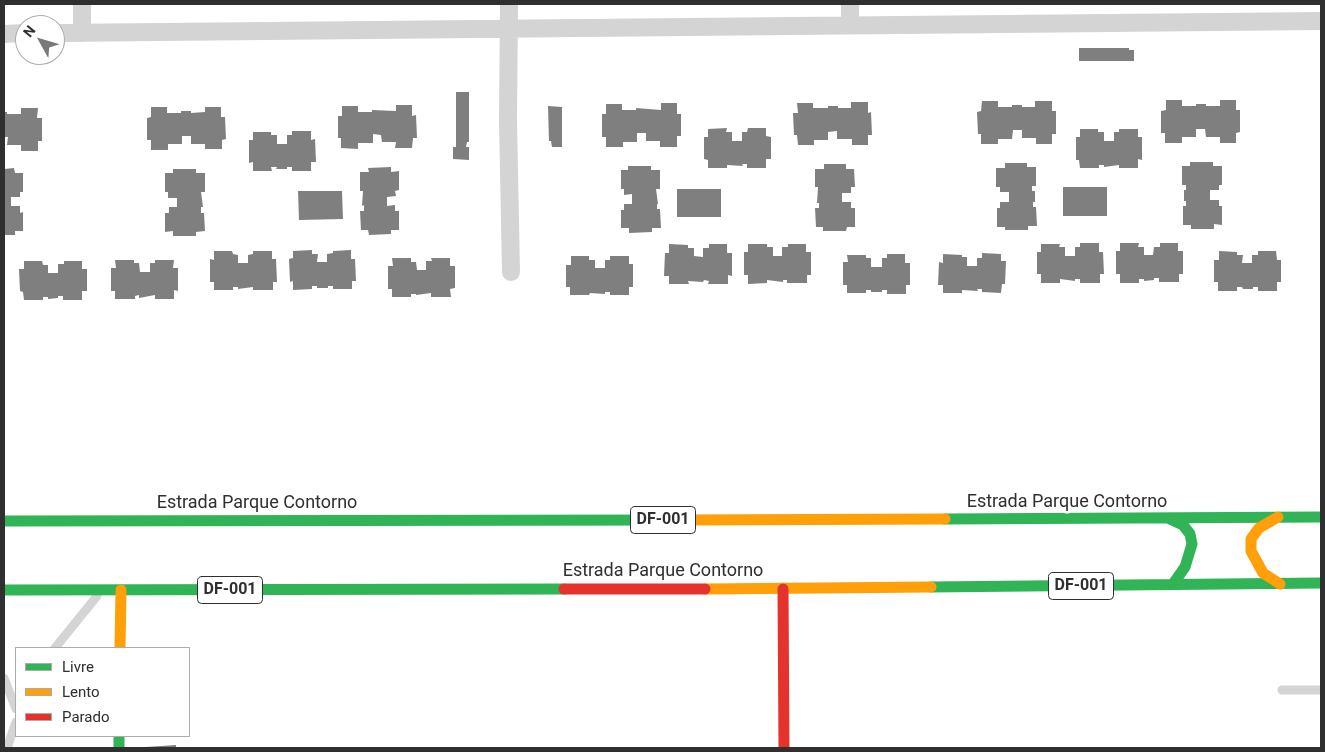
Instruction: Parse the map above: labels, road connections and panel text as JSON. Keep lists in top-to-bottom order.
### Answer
{
  "streets": {
    "main road": ["Estrada Parque Contorno", "DF-001"]
  },
  "legend": ["Livre", "Lento", "Parado"],
  "north": "top left"
}
